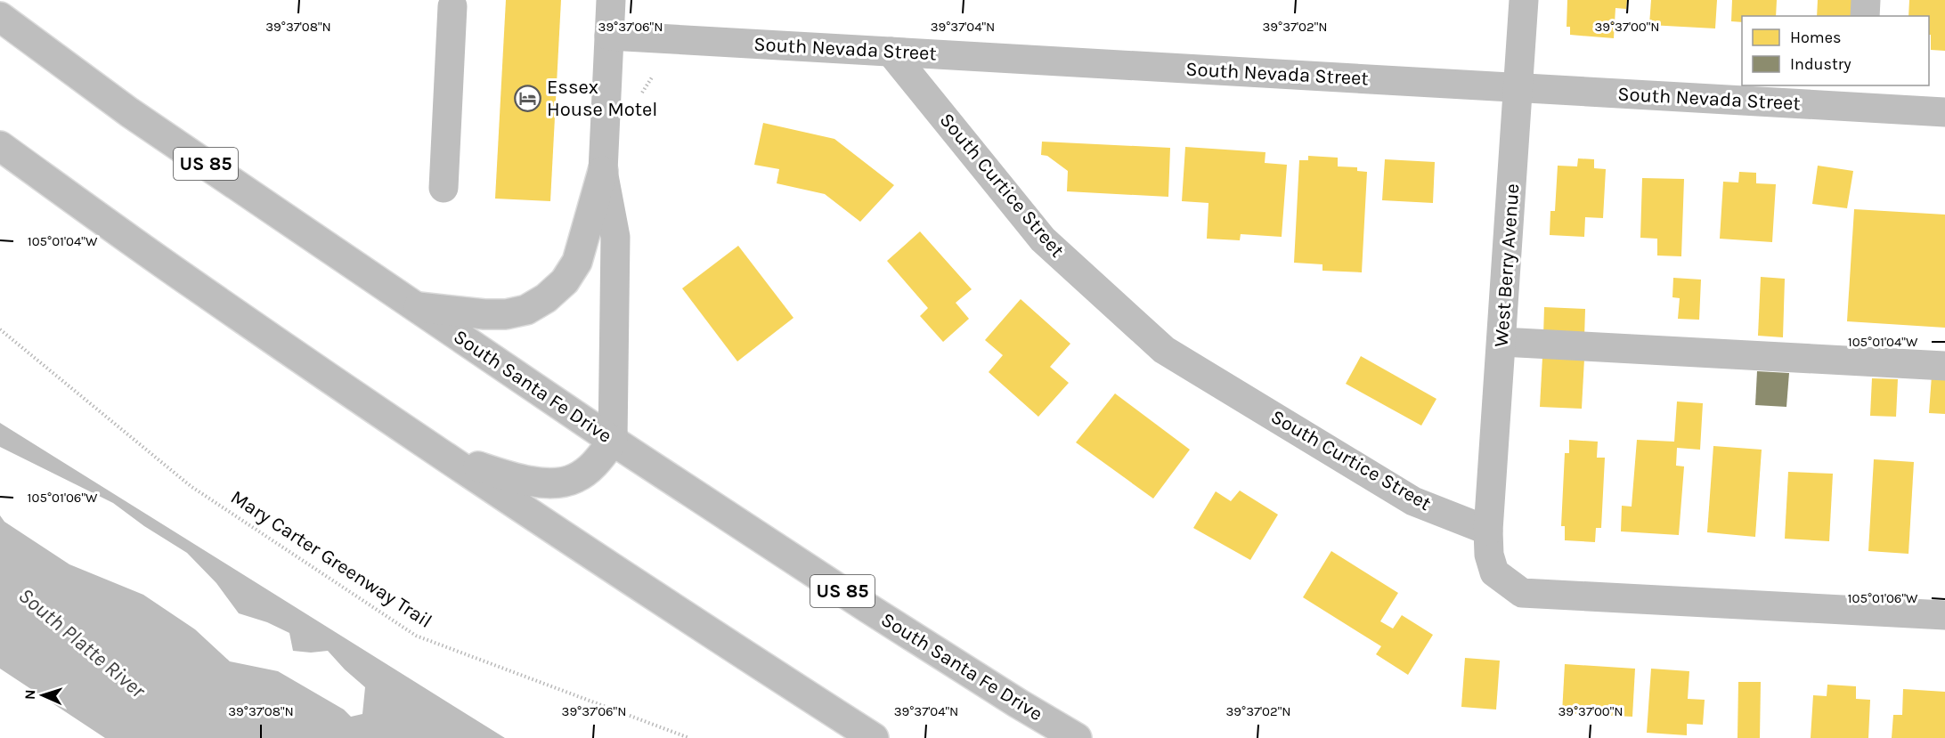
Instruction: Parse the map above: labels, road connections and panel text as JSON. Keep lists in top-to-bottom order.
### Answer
{
  "streets": {
    "main road": [
      "South Nevada Street",
      "US 85",
      "South Curtice Street",
      "West Berry Avenue",
      "South Santa Fe Drive"
    ],
    "path": ["Mary Carter Greenway Trail"]
  },
  "crossings": [
    ["South Nevada Street", "South Curtice Street"],
    ["South Nevada Street", "West Berry Avenue"],
    ["South Curtice Street", "West Berry Avenue"]
  ],
  "water": ["South Platte River"],
  "places": {
    "hotel": ["Essex House Motel"]
  },
  "legend": ["Homes", "Industry"],
  "north": "left",
  "coordinates": [
    "39°37'08\"N",
    "39°37'06\"N",
    "39°37'04\"N",
    "39°37'02\"N",
    "39°37'00\"N",
    "105°01'04\"W",
    "105°01'06\"W"
  ]
}
